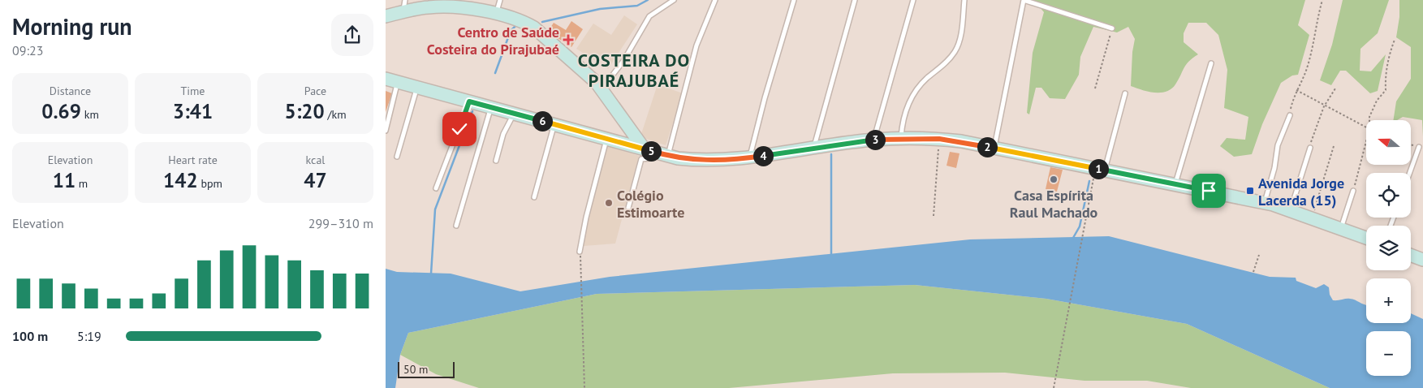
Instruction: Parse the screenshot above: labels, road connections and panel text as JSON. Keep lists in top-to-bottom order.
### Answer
{
  "districts": ["COSTEIRA DO PIRAJUBAÉ"],
  "places": {
    "health": ["Centro de Saúde Costeira do Pirajubaé"],
    "other": ["Casa Espírita Raul Machado", "Colégio Estimoarte"],
    "transit": ["Avenida Jorge Lacerda (15)"]
  },
  "scale_bar": "50 m",
  "north": "left",
  "page": {
    "heading": ["Morning run", "09:23"],
    "stats": [
      ["Distance", "0.69 km"],
      ["Time", "3:41"],
      ["Pace", "5:20 /km"],
      ["Elevation", "11 m"],
      ["Heart rate", "142 bpm"],
      ["kcal", "47"]
    ],
    "pins": [
      "6",
      "3",
      "2",
      "5",
      "4",
      "1"
    ],
    "map_buttons": ["+", "−"],
    "chart": ["Elevation", "299–310 m"],
    "list": [
      {
        "name": "100 m",
        "note": "5:19"
      }
    ],
    "scale": "50 m"
  }
}
